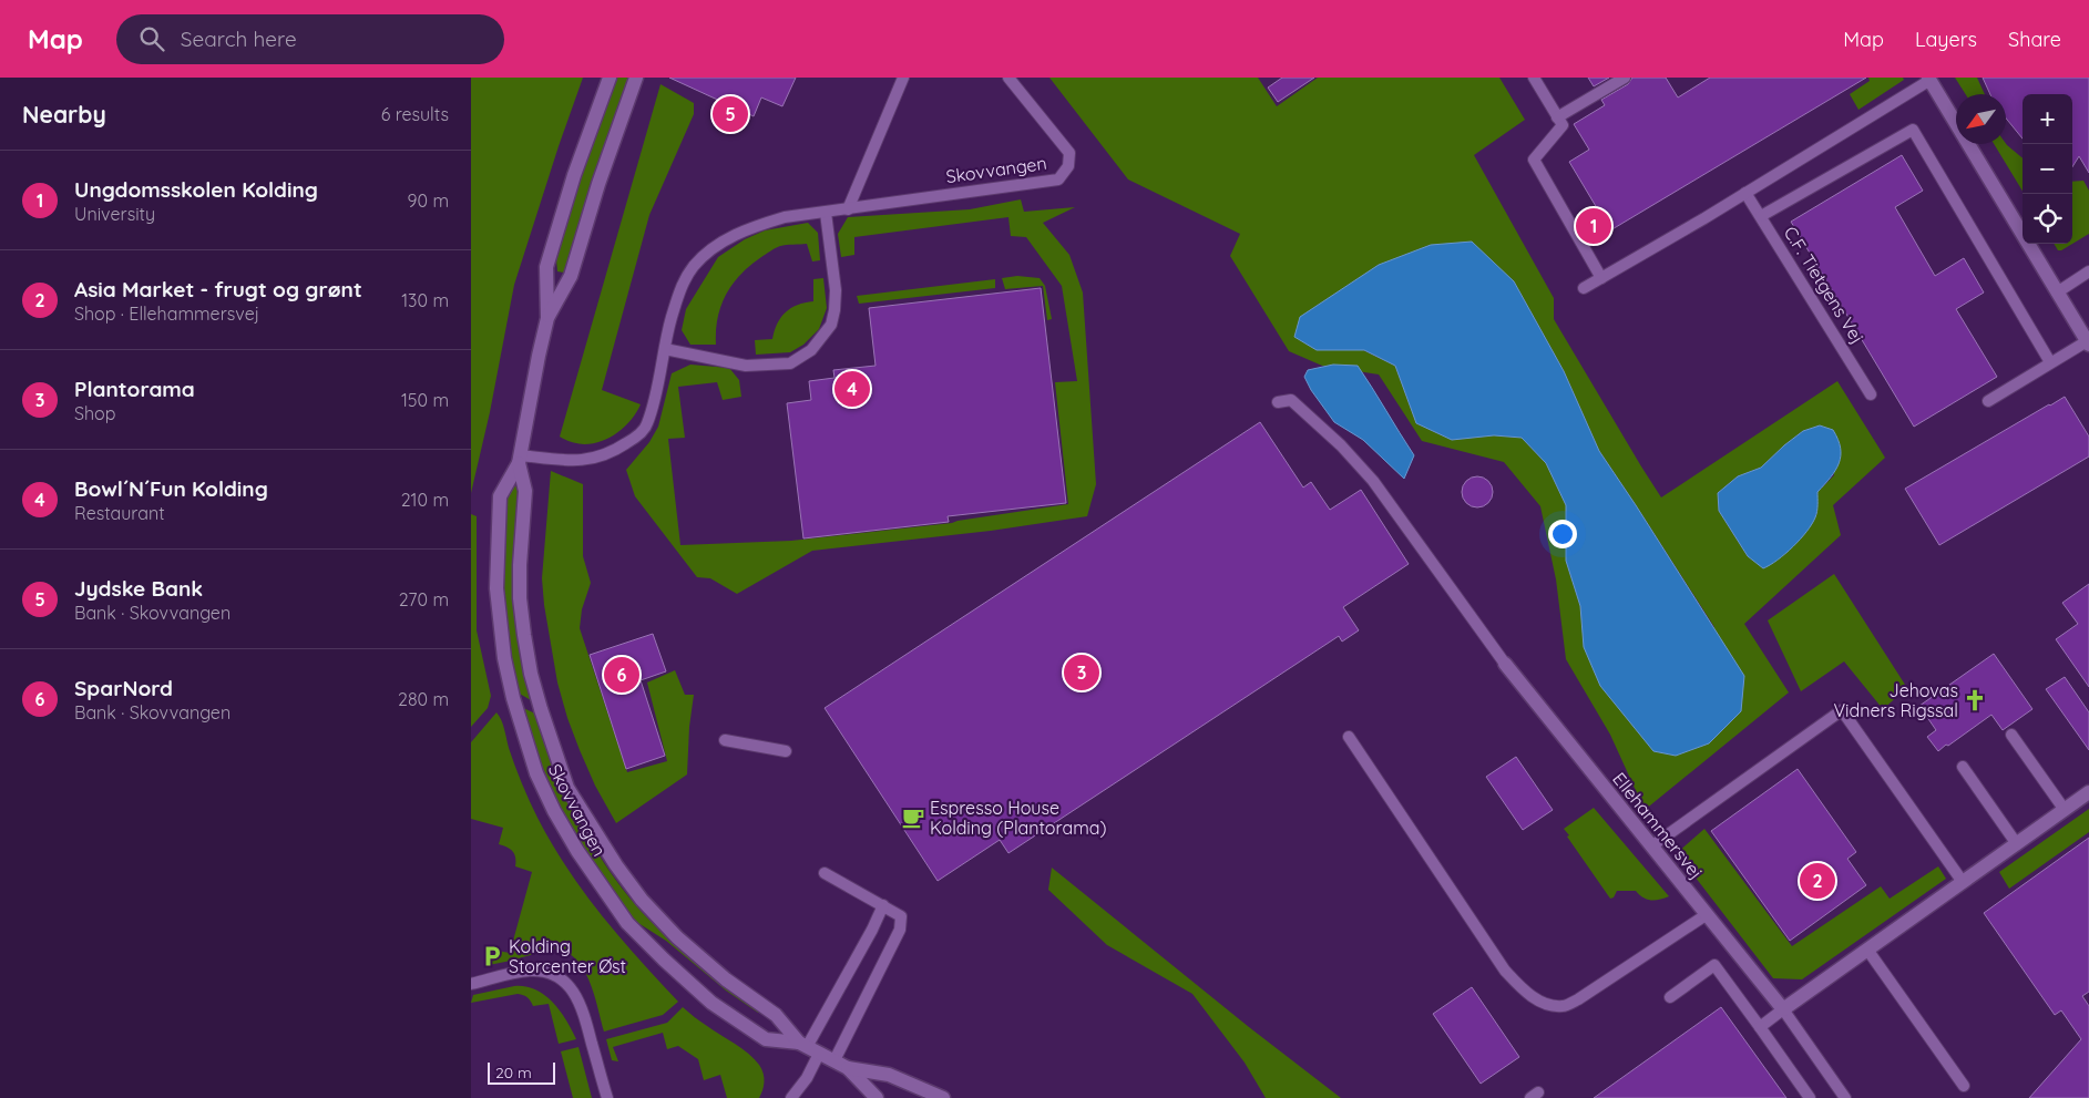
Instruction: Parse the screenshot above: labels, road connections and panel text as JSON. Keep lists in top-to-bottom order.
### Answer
{
  "streets": {
    "street": ["Skovvangen", "Ellehammersvej"],
    "lane": ["C.F. Tietgens Vej"]
  },
  "places": {
    "church": ["Jehovas Vidners Rigssal"],
    "cafe": ["Espresso House Kolding (Plantorama)"],
    "parking": ["Kolding Storcenter Øst"]
  },
  "scale_bar": "20 m",
  "north": "bottom left",
  "page": {
    "header": "Map",
    "search": "Search here",
    "nav": ["Map", "Layers", "Share"],
    "heading": ["Nearby", "6 results"],
    "map_buttons": ["+", "−"],
    "pins": [
      "5",
      "1",
      "4",
      "3",
      "6",
      "2"
    ],
    "list": [
      {
        "mark": "1",
        "name": "Ungdomsskolen Kolding",
        "note": "University",
        "value": "90 m"
      },
      {
        "mark": "2",
        "name": "Asia Market - frugt og grønt",
        "note": "Shop · Ellehammersvej",
        "value": "130 m"
      },
      {
        "mark": "3",
        "name": "Plantorama",
        "note": "Shop",
        "value": "150 m"
      },
      {
        "mark": "4",
        "name": "Bowl´N´Fun Kolding",
        "note": "Restaurant",
        "value": "210 m"
      },
      {
        "mark": "5",
        "name": "Jydske Bank",
        "note": "Bank · Skovvangen",
        "value": "270 m"
      },
      {
        "mark": "6",
        "name": "SparNord",
        "note": "Bank · Skovvangen",
        "value": "280 m"
      }
    ],
    "scale": "20 m"
  }
}
